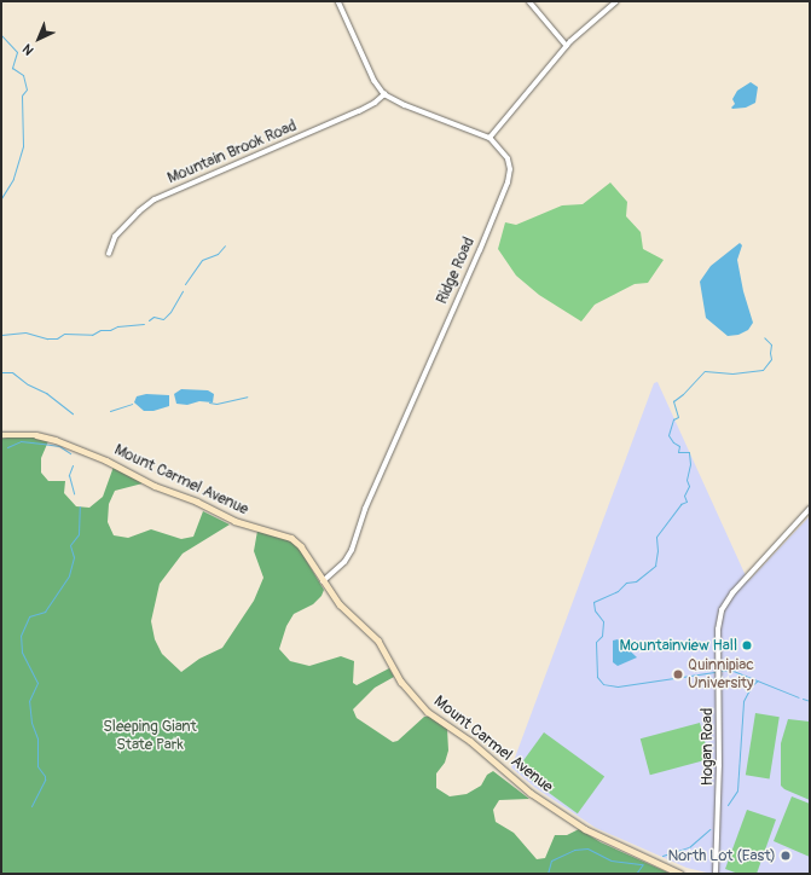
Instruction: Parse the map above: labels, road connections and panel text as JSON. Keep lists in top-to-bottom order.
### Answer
{
  "streets": {
    "main road": ["Mount Carmel Avenue"],
    "street": ["Mountain Brook Road", "Ridge Road", "Hogan Road"]
  },
  "crossings": [
    ["Ridge Road", "Mount Carmel Avenue"]
  ],
  "parks": ["Sleeping Giant State Park"],
  "places": ["Mountainview Hall", "Quinnipiac University", "North Lot (East)"],
  "north": "bottom left"
}
